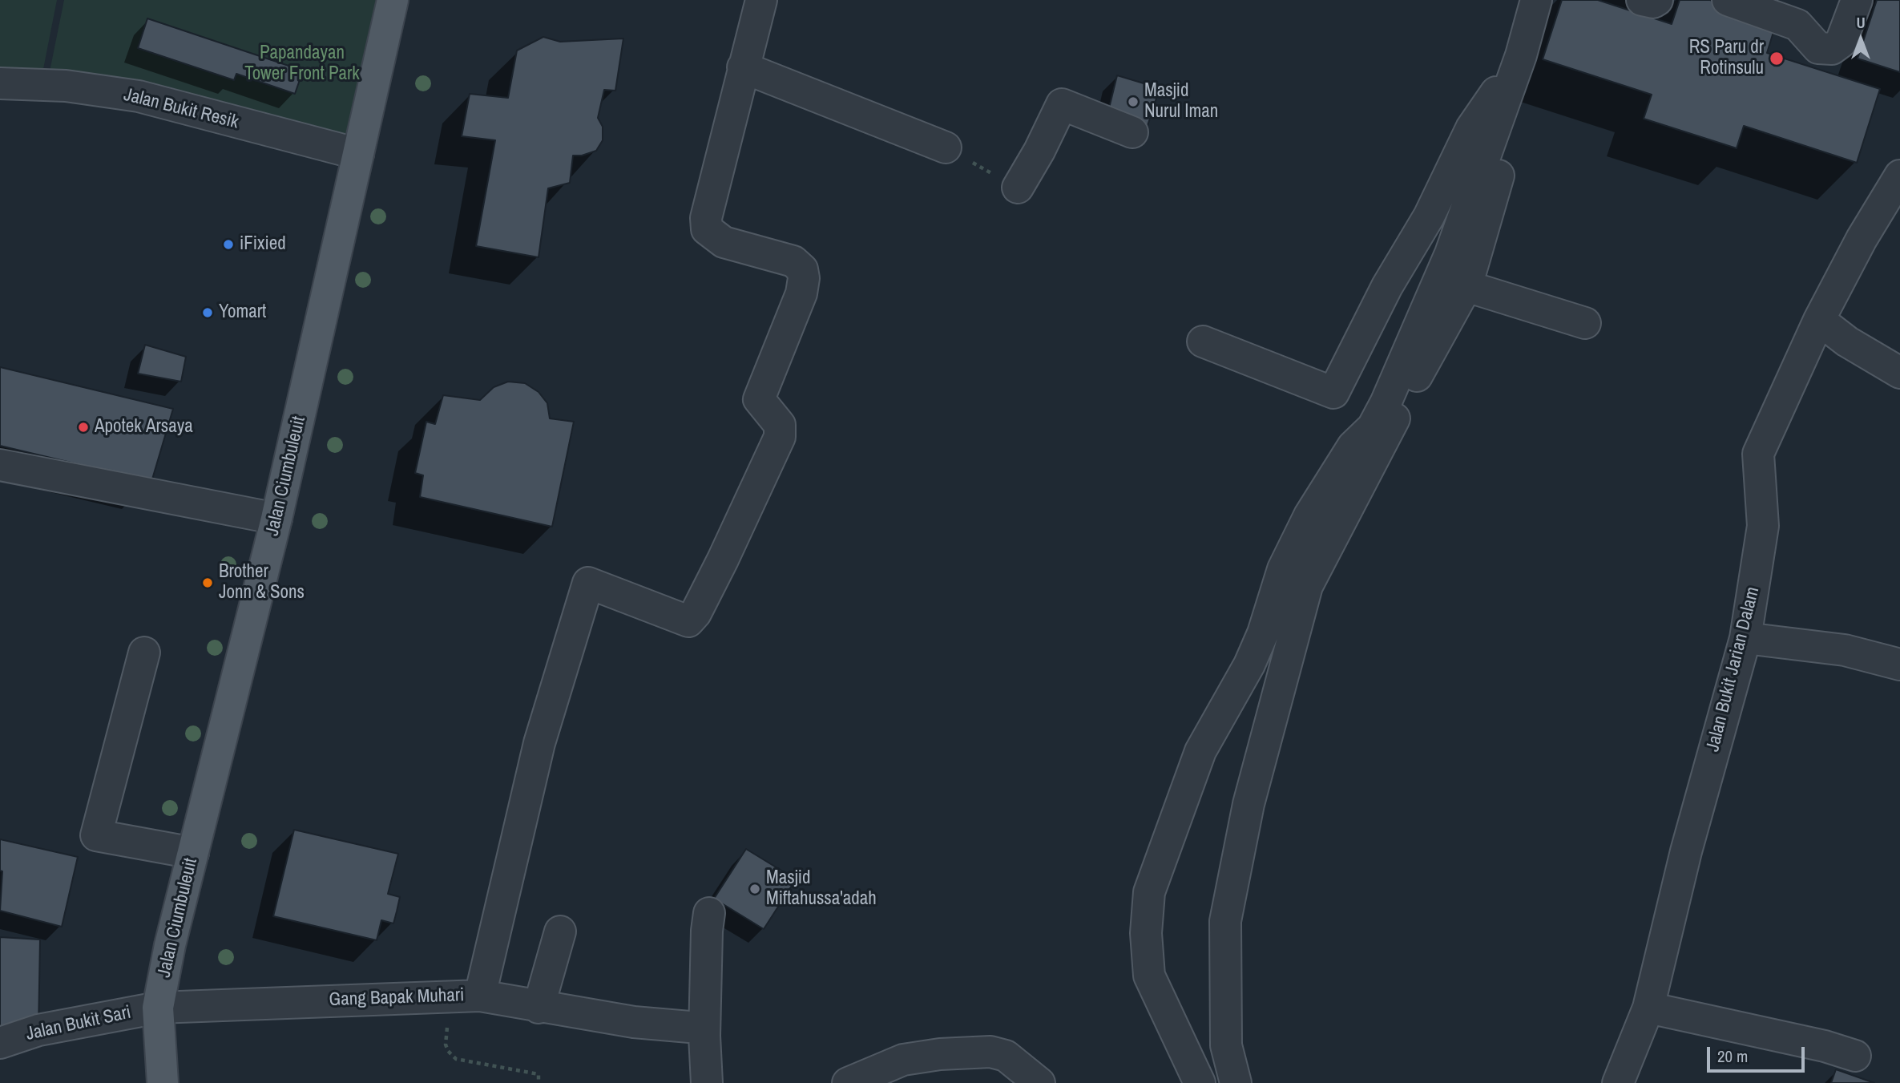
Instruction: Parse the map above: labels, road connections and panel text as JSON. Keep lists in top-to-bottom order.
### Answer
{
  "streets": {
    "main road": ["Jalan Ciumbuleuit"],
    "street": [
      "Jalan Bukit Resik",
      "Jalan Bukit Jarian Dalam",
      "Gang Bapak Muhari",
      "Jalan Bukit Sari"
    ]
  },
  "crossings": [
    ["Jalan Bukit Resik", "Jalan Ciumbuleuit"],
    ["Jalan Ciumbuleuit", "Gang Bapak Muhari"],
    ["Jalan Ciumbuleuit", "Jalan Bukit Sari"],
    ["Gang Bapak Muhari", "Jalan Bukit Sari"]
  ],
  "parks": ["Papandayan Tower Front Park"],
  "places": [
    "RS Paru dr Rotinsulu",
    "Masjid Nurul Iman",
    "iFixied",
    "Yomart",
    "Apotek Arsaya",
    "Brother Jonn & Sons",
    "Masjid Miftahussa'adah"
  ],
  "scale_bar": "20 m",
  "north": "top"
}
